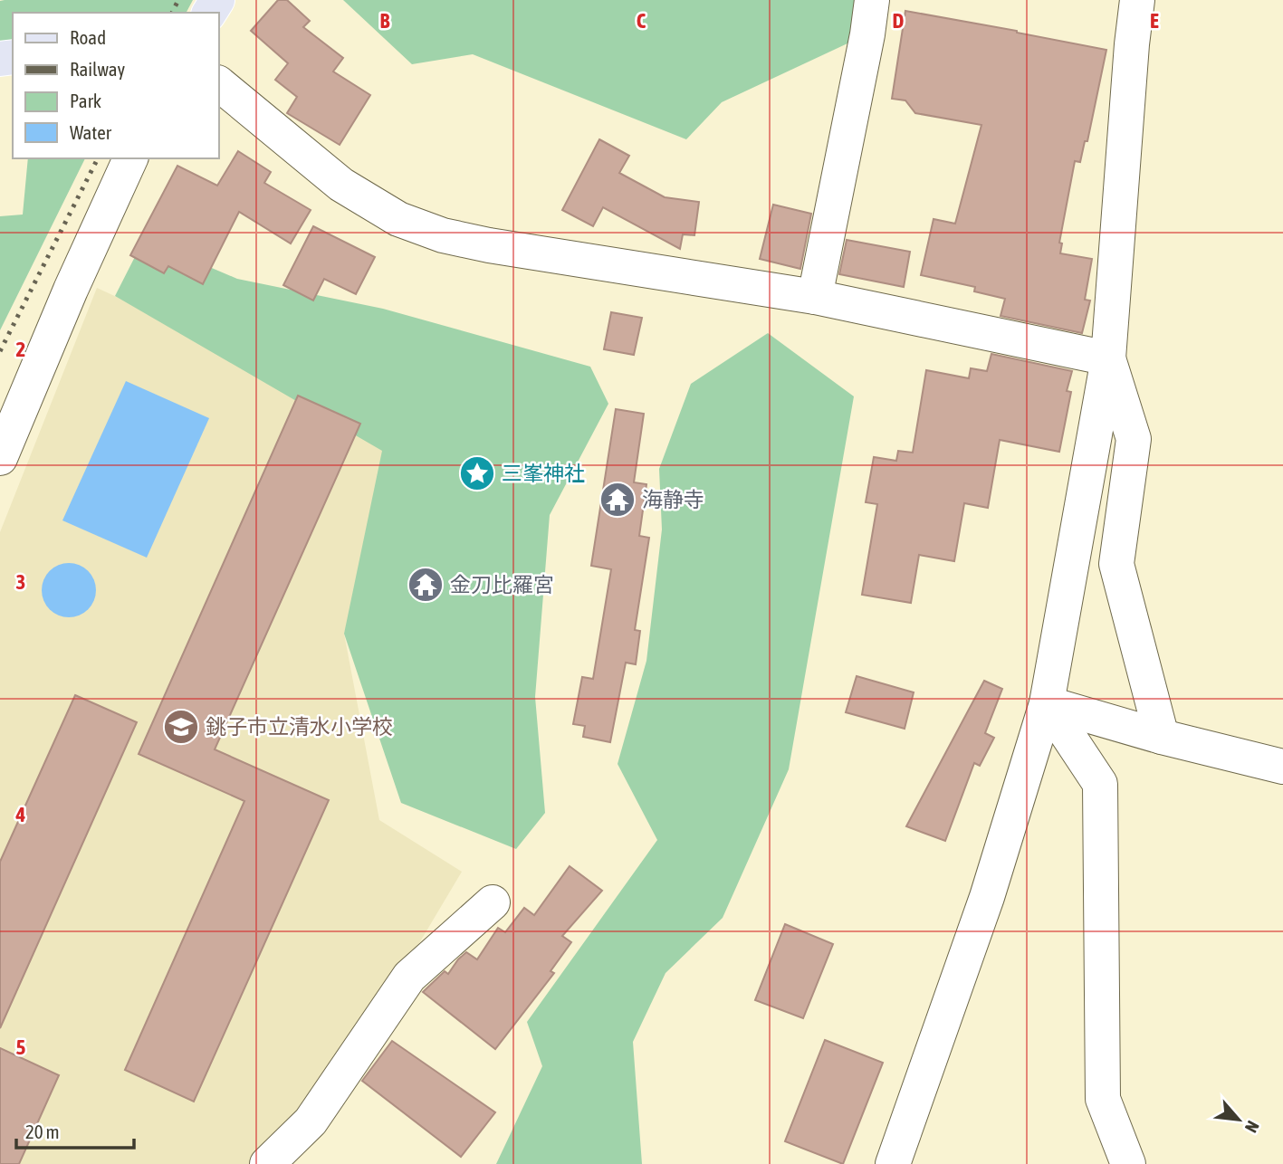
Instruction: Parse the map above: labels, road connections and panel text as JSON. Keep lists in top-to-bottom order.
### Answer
{
  "places": {
    "place": ["三峯神社"],
    "temple": ["海静寺", "金刀比羅宮"],
    "school or university": ["銚子市立清水小学校"]
  },
  "legend": [
    "Road",
    "Railway",
    "Park",
    "Water"
  ],
  "scale_bar": "20 m",
  "north": "bottom right",
  "grid": {
    "columns": [
      "B",
      "C",
      "D",
      "E"
    ],
    "rows": [
      "2",
      "3",
      "4",
      "5"
    ]
  }
}
